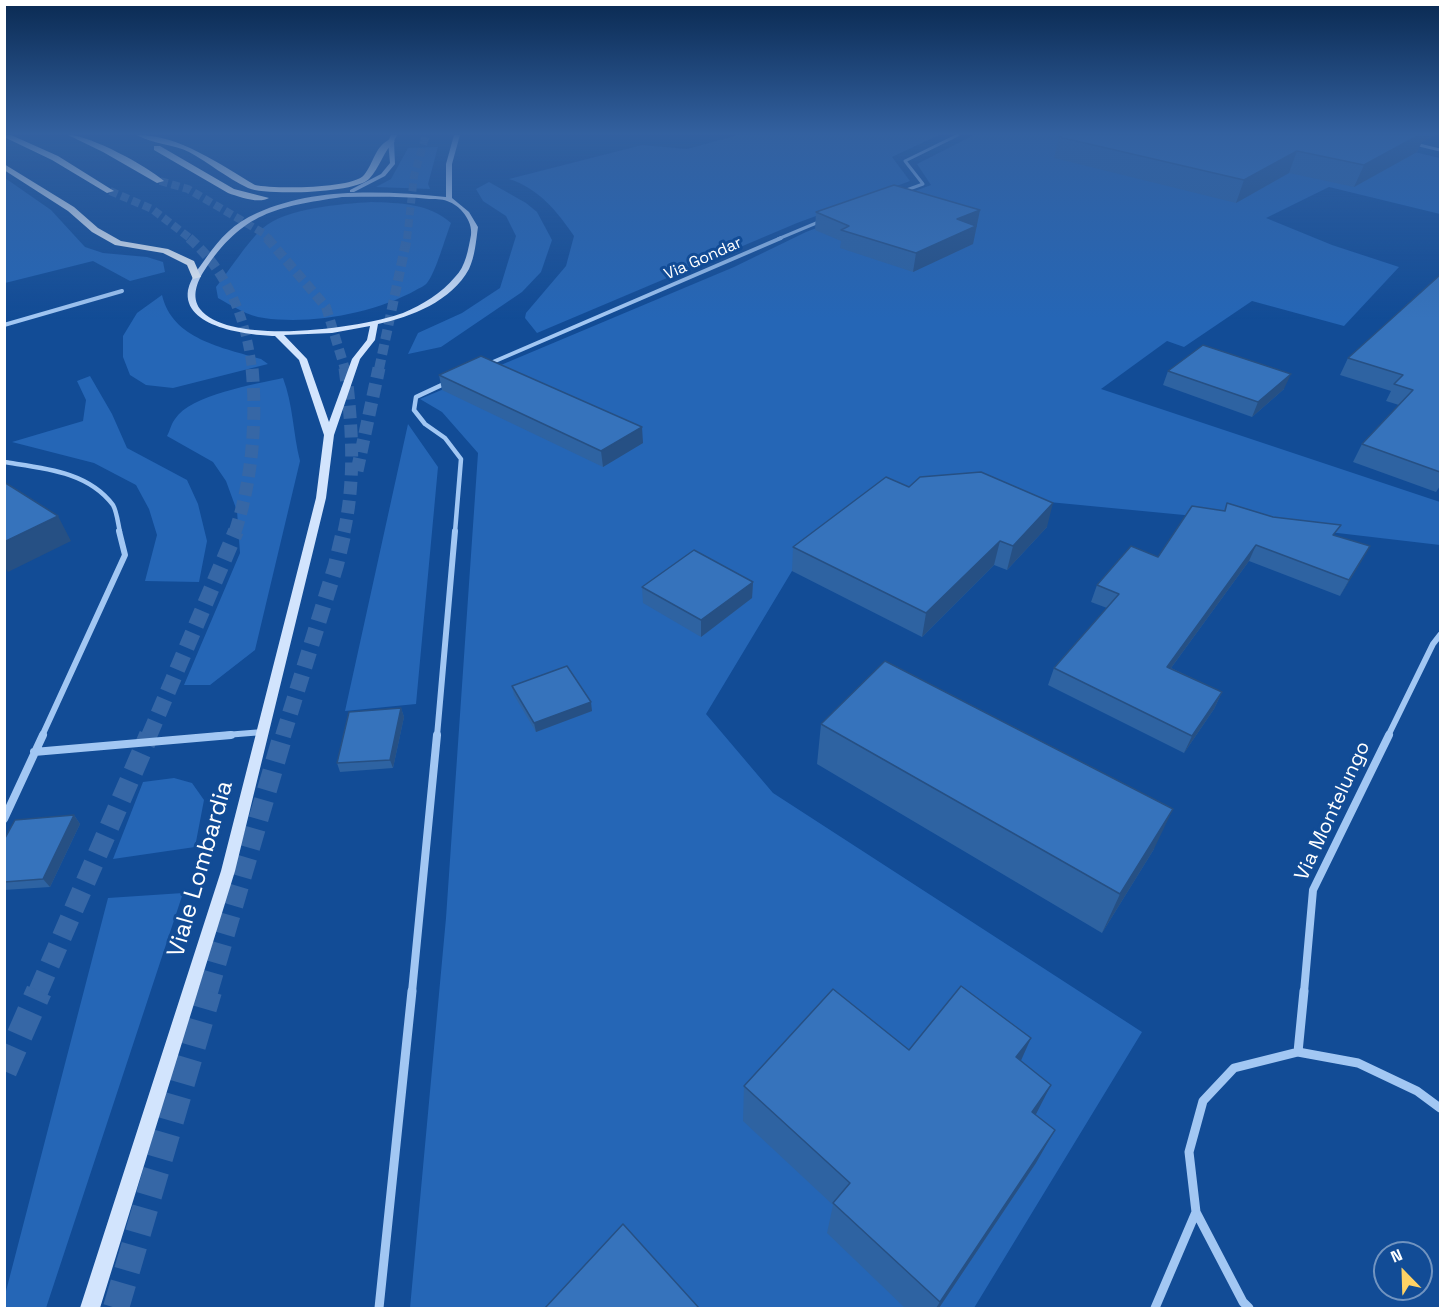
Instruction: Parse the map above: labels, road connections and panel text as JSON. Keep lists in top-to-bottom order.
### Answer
{
  "streets": {
    "main road": ["Viale Lombardia"],
    "street": ["Via Gondar", "Via Montelungo"]
  },
  "north": "top left"
}
